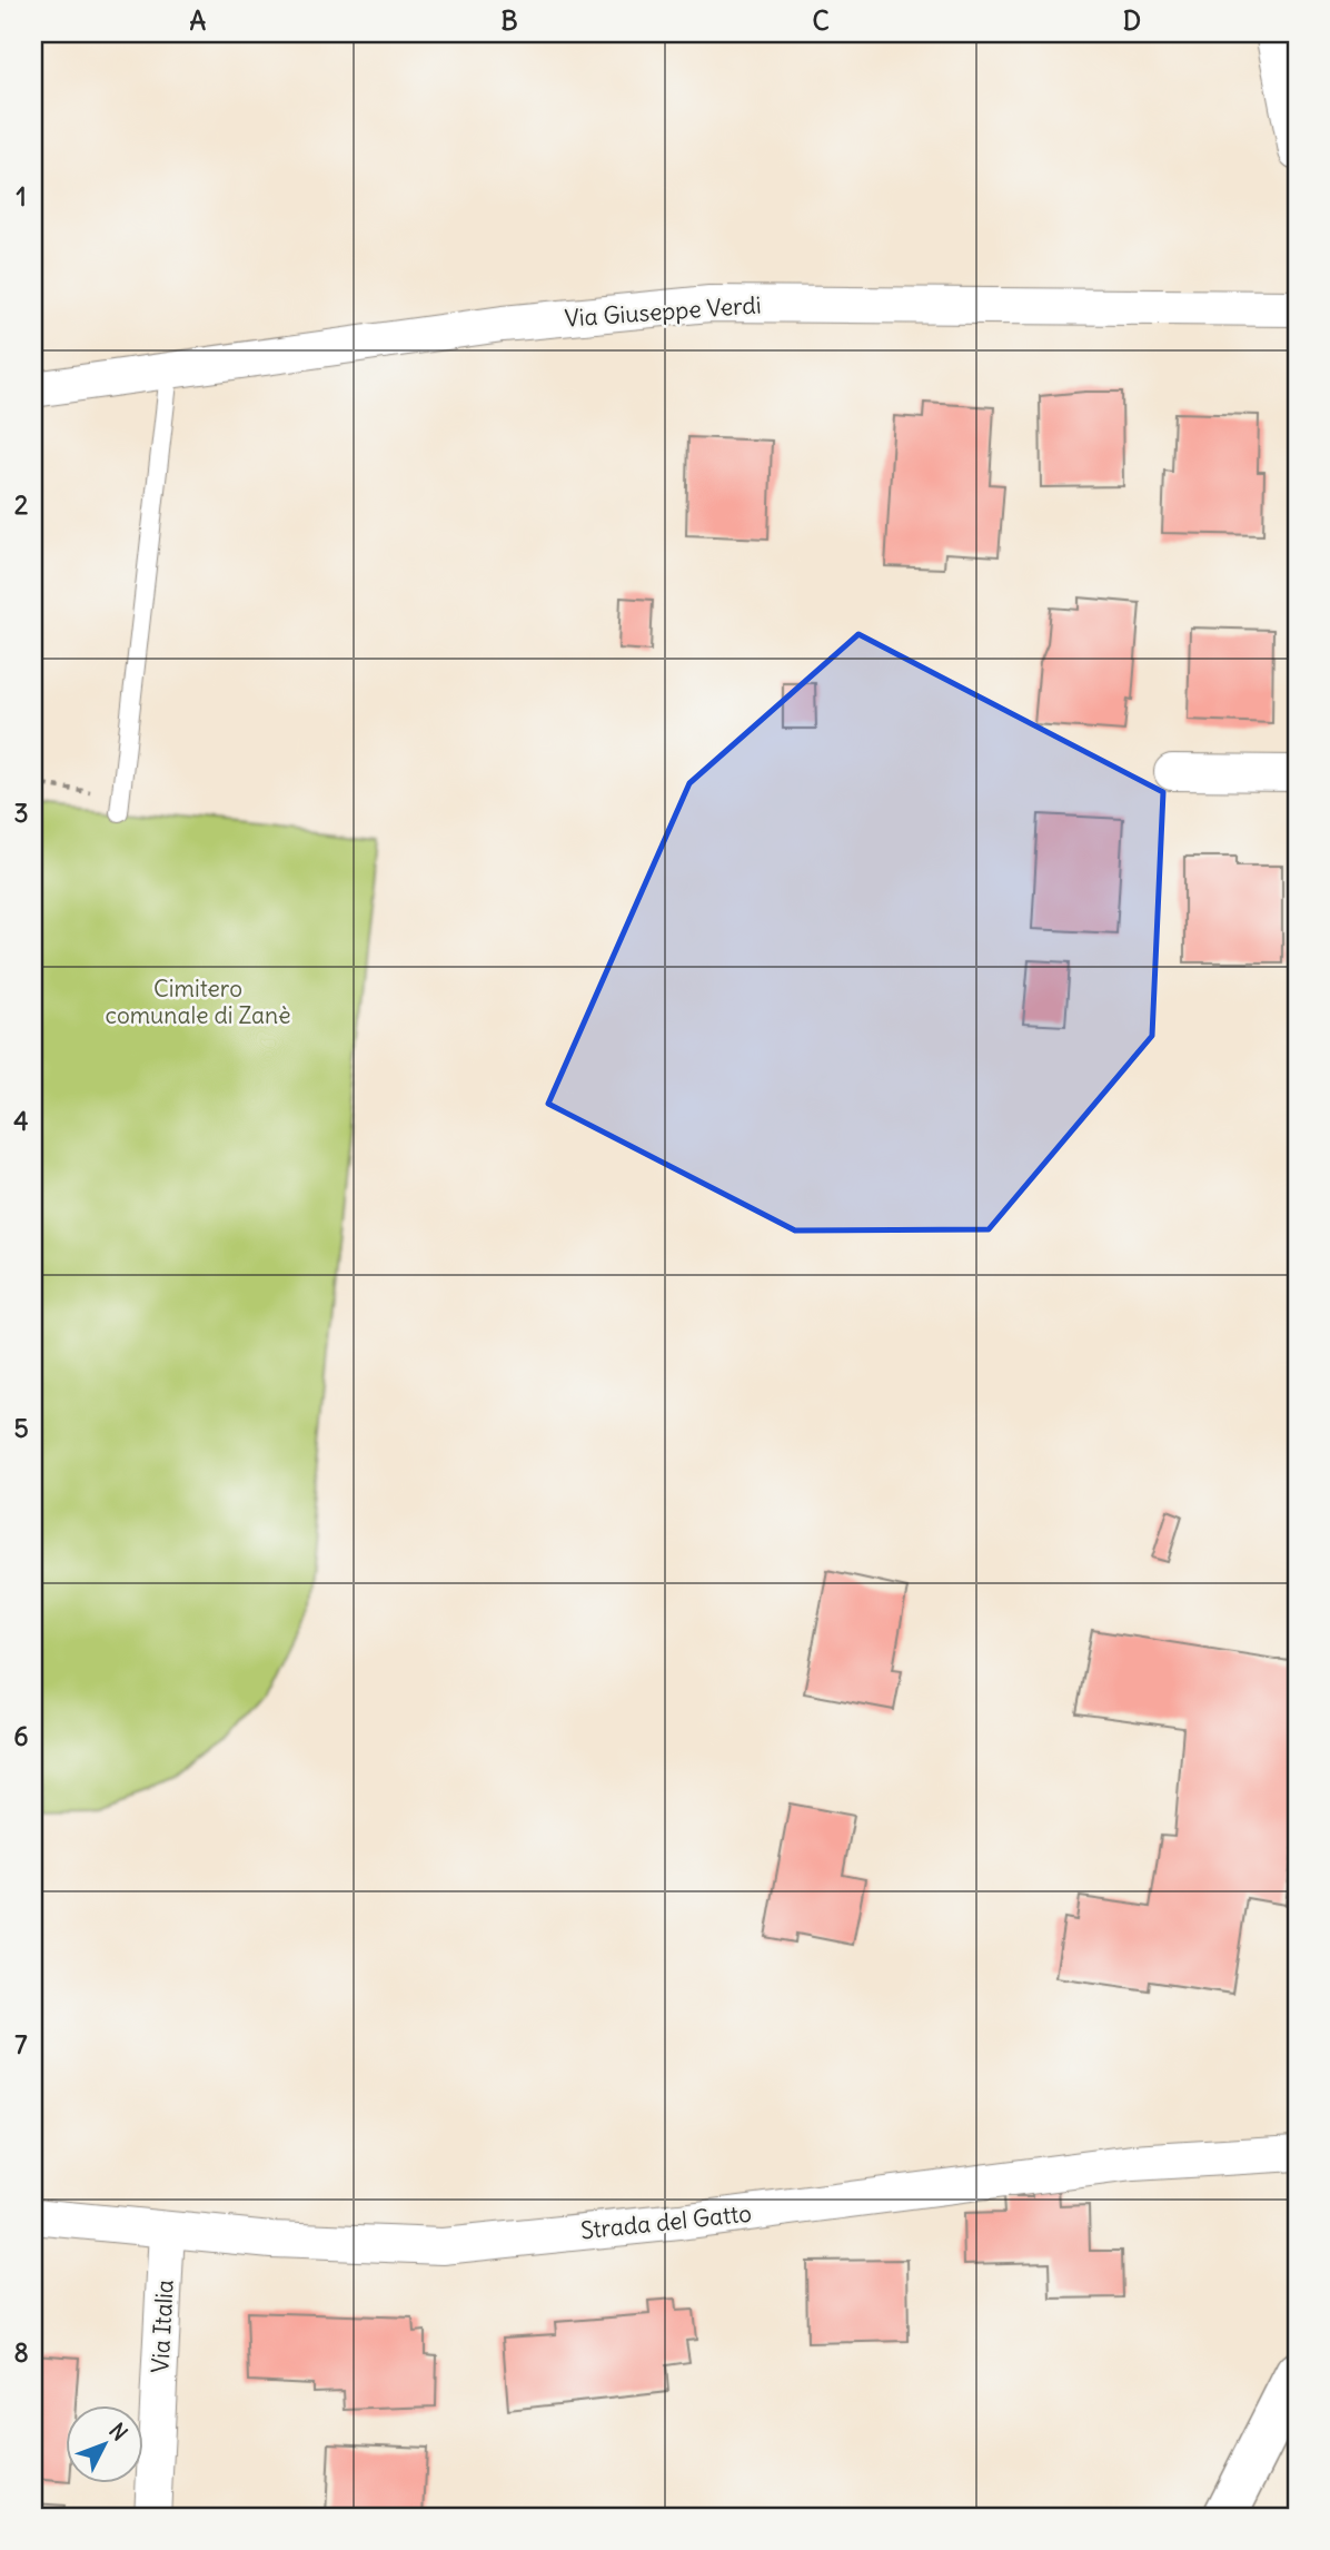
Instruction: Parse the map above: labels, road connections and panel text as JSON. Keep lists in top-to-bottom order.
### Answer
{
  "streets": {
    "street": ["Via Giuseppe Verdi", "Strada del Gatto", "Via Italia"]
  },
  "crossings": [
    ["Strada del Gatto", "Via Italia"]
  ],
  "parks": ["Cimitero comunale di Zanè"],
  "north": "top right",
  "grid": {
    "columns": [
      "A",
      "B",
      "C",
      "D"
    ],
    "rows": [
      "1",
      "2",
      "3",
      "4",
      "5",
      "6",
      "7",
      "8"
    ]
  }
}
